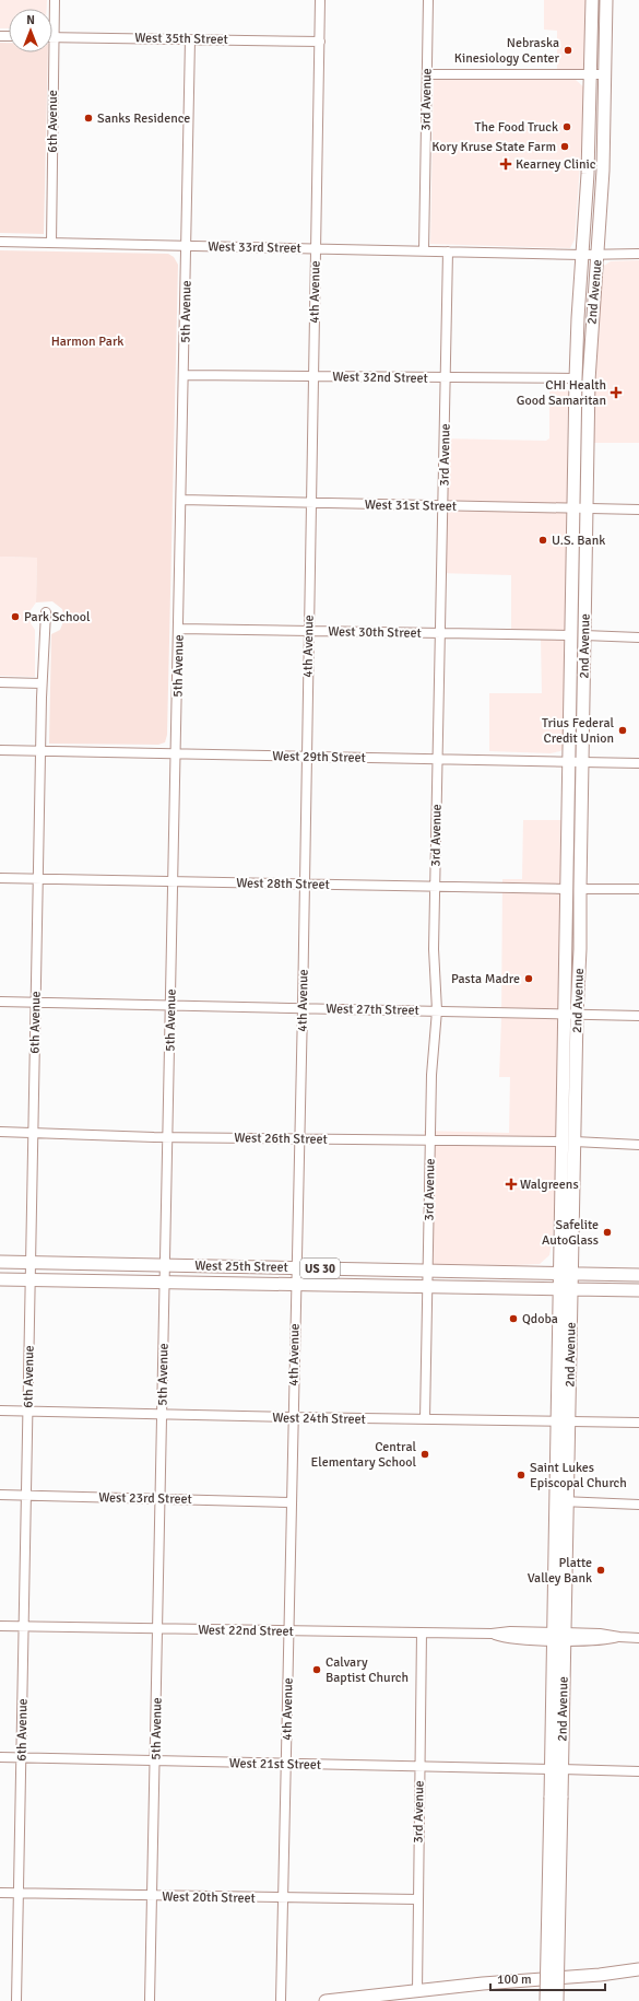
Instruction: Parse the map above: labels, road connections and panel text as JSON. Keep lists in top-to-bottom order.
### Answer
{
  "streets": {
    "main road": ["2nd Avenue", "West 25th Street", "US 30"],
    "street": [
      "West 35th Street",
      "3rd Avenue",
      "6th Avenue",
      "West 33rd Street",
      "4th Avenue",
      "5th Avenue",
      "West 32nd Street",
      "West 31st Street",
      "West 30th Street",
      "West 29th Street",
      "West 28th Street",
      "West 27th Street",
      "West 26th Street",
      "West 24th Street",
      "West 23rd Street",
      "West 22nd Street",
      "West 21st Street",
      "West 20th Street"
    ]
  },
  "crossings": [
    ["West 35th Street", "6th Avenue"],
    ["West 35th Street", "4th Avenue"],
    ["West 35th Street", "5th Avenue"],
    ["3rd Avenue", "West 33rd Street"],
    ["3rd Avenue", "West 32nd Street"],
    ["3rd Avenue", "West 31st Street"],
    ["3rd Avenue", "West 30th Street"],
    ["3rd Avenue", "West 29th Street"],
    ["3rd Avenue", "West 28th Street"],
    ["3rd Avenue", "West 27th Street"],
    ["3rd Avenue", "West 26th Street"],
    ["3rd Avenue", "West 25th Street"],
    ["3rd Avenue", "West 24th Street"],
    ["3rd Avenue", "West 22nd Street"],
    ["3rd Avenue", "West 21st Street"],
    ["3rd Avenue", "West 20th Street"],
    ["6th Avenue", "West 33rd Street"],
    ["6th Avenue", "West 29th Street"],
    ["6th Avenue", "West 28th Street"],
    ["6th Avenue", "West 27th Street"],
    ["6th Avenue", "West 26th Street"],
    ["6th Avenue", "West 25th Street"],
    ["6th Avenue", "West 24th Street"],
    ["6th Avenue", "West 23rd Street"],
    ["6th Avenue", "West 22nd Street"],
    ["6th Avenue", "West 21st Street"],
    ["6th Avenue", "West 20th Street"],
    ["West 33rd Street", "4th Avenue"],
    ["West 33rd Street", "2nd Avenue"],
    ["West 33rd Street", "5th Avenue"],
    ["4th Avenue", "West 32nd Street"],
    ["4th Avenue", "West 31st Street"],
    ["4th Avenue", "West 30th Street"],
    ["4th Avenue", "West 29th Street"],
    ["4th Avenue", "West 28th Street"],
    ["4th Avenue", "West 27th Street"],
    ["4th Avenue", "West 26th Street"],
    ["4th Avenue", "West 25th Street"],
    ["4th Avenue", "West 24th Street"],
    ["4th Avenue", "West 23rd Street"],
    ["4th Avenue", "West 22nd Street"],
    ["4th Avenue", "West 21st Street"],
    ["4th Avenue", "West 20th Street"],
    ["2nd Avenue", "West 32nd Street"],
    ["2nd Avenue", "West 31st Street"],
    ["2nd Avenue", "West 30th Street"],
    ["2nd Avenue", "West 29th Street"],
    ["2nd Avenue", "West 28th Street"],
    ["2nd Avenue", "West 27th Street"],
    ["2nd Avenue", "West 26th Street"],
    ["2nd Avenue", "West 25th Street"],
    ["2nd Avenue", "West 24th Street"],
    ["2nd Avenue", "West 22nd Street"],
    ["2nd Avenue", "West 21st Street"],
    ["5th Avenue", "West 32nd Street"],
    ["5th Avenue", "West 31st Street"],
    ["5th Avenue", "West 30th Street"],
    ["5th Avenue", "West 29th Street"],
    ["5th Avenue", "West 28th Street"],
    ["5th Avenue", "West 27th Street"],
    ["5th Avenue", "West 26th Street"],
    ["5th Avenue", "West 25th Street"],
    ["5th Avenue", "West 24th Street"],
    ["5th Avenue", "West 23rd Street"],
    ["5th Avenue", "West 22nd Street"],
    ["5th Avenue", "West 21st Street"],
    ["5th Avenue", "West 20th Street"]
  ],
  "parks": ["Harmon Park"],
  "places": {
    "other": [
      "Nebraska Kinesiology Center",
      "Sanks Residence",
      "The Food Truck",
      "Kory Kruse State Farm",
      "U.S. Bank",
      "Park School",
      "Trius Federal Credit Union",
      "Pasta Madre",
      "Safelite AutoGlass",
      "Qdoba",
      "Central Elementary School",
      "Saint Lukes Episcopal Church",
      "Platte Valley Bank",
      "Calvary Baptist Church"
    ],
    "health": ["Kearney Clinic", "CHI Health Good Samaritan", "Walgreens"]
  },
  "scale_bar": "100 m",
  "north": "top"
}
